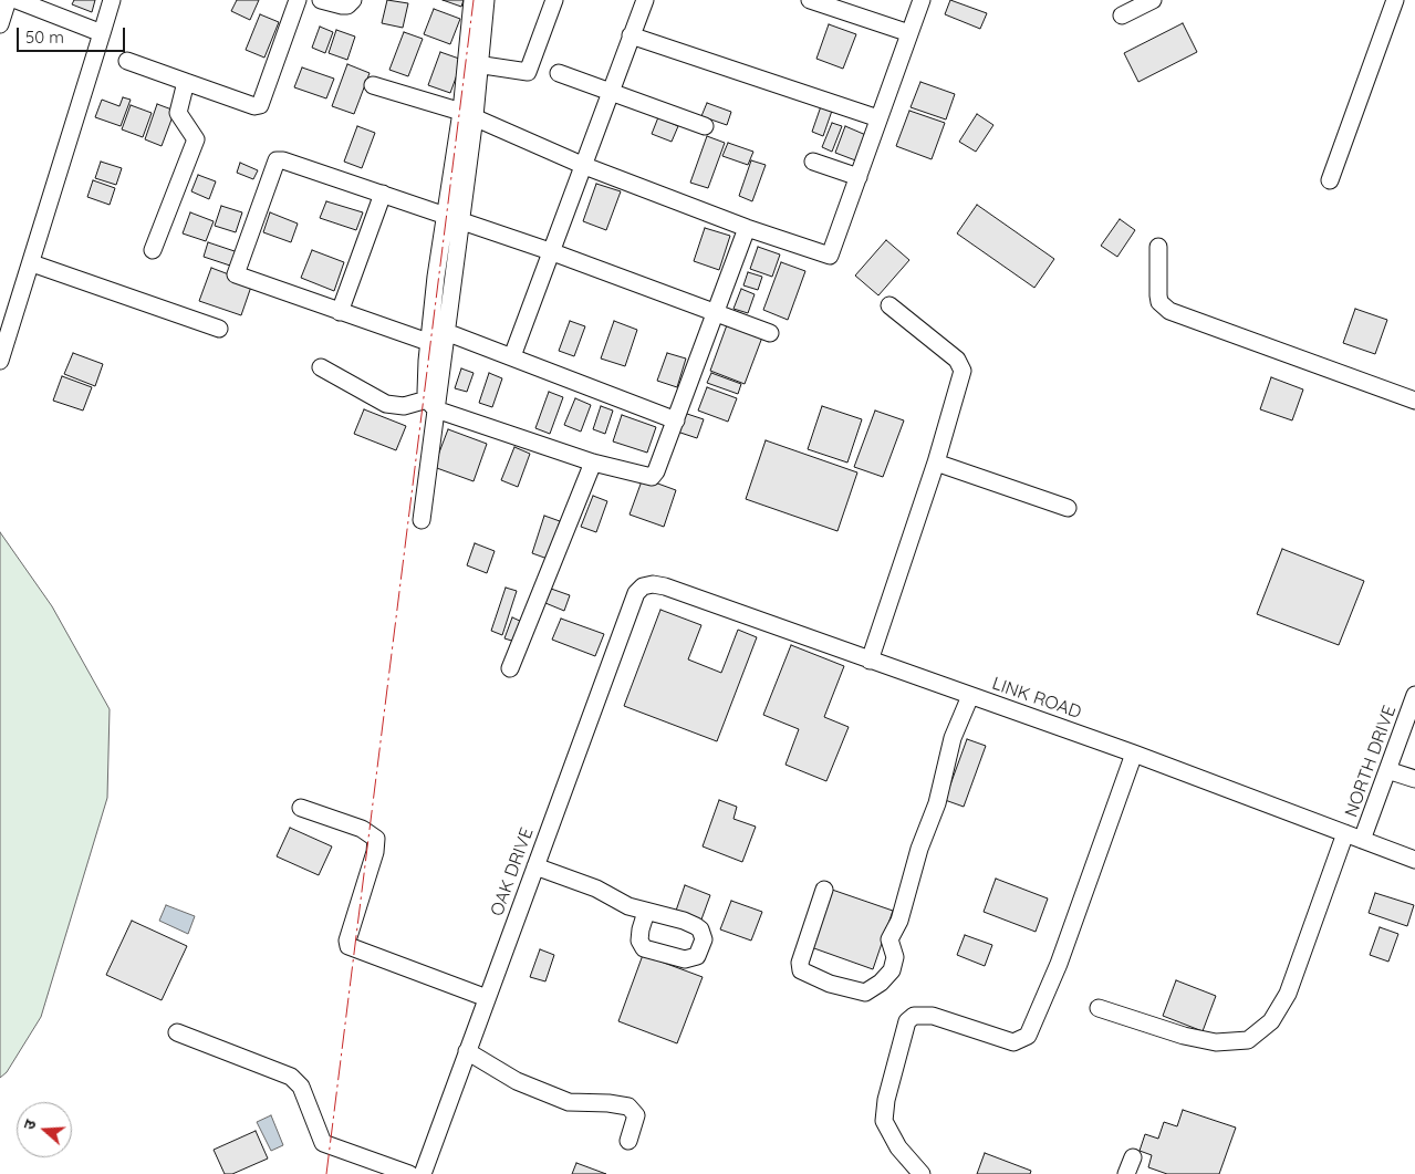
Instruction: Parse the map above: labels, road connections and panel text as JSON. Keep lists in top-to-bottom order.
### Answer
{
  "streets": {
    "street": ["LINK ROAD", "NORTH DRIVE", "OAK DRIVE"]
  },
  "crossings": [
    ["LINK ROAD", "NORTH DRIVE"],
    ["LINK ROAD", "OAK DRIVE"]
  ],
  "scale_bar": "50 m",
  "north": "left"
}
